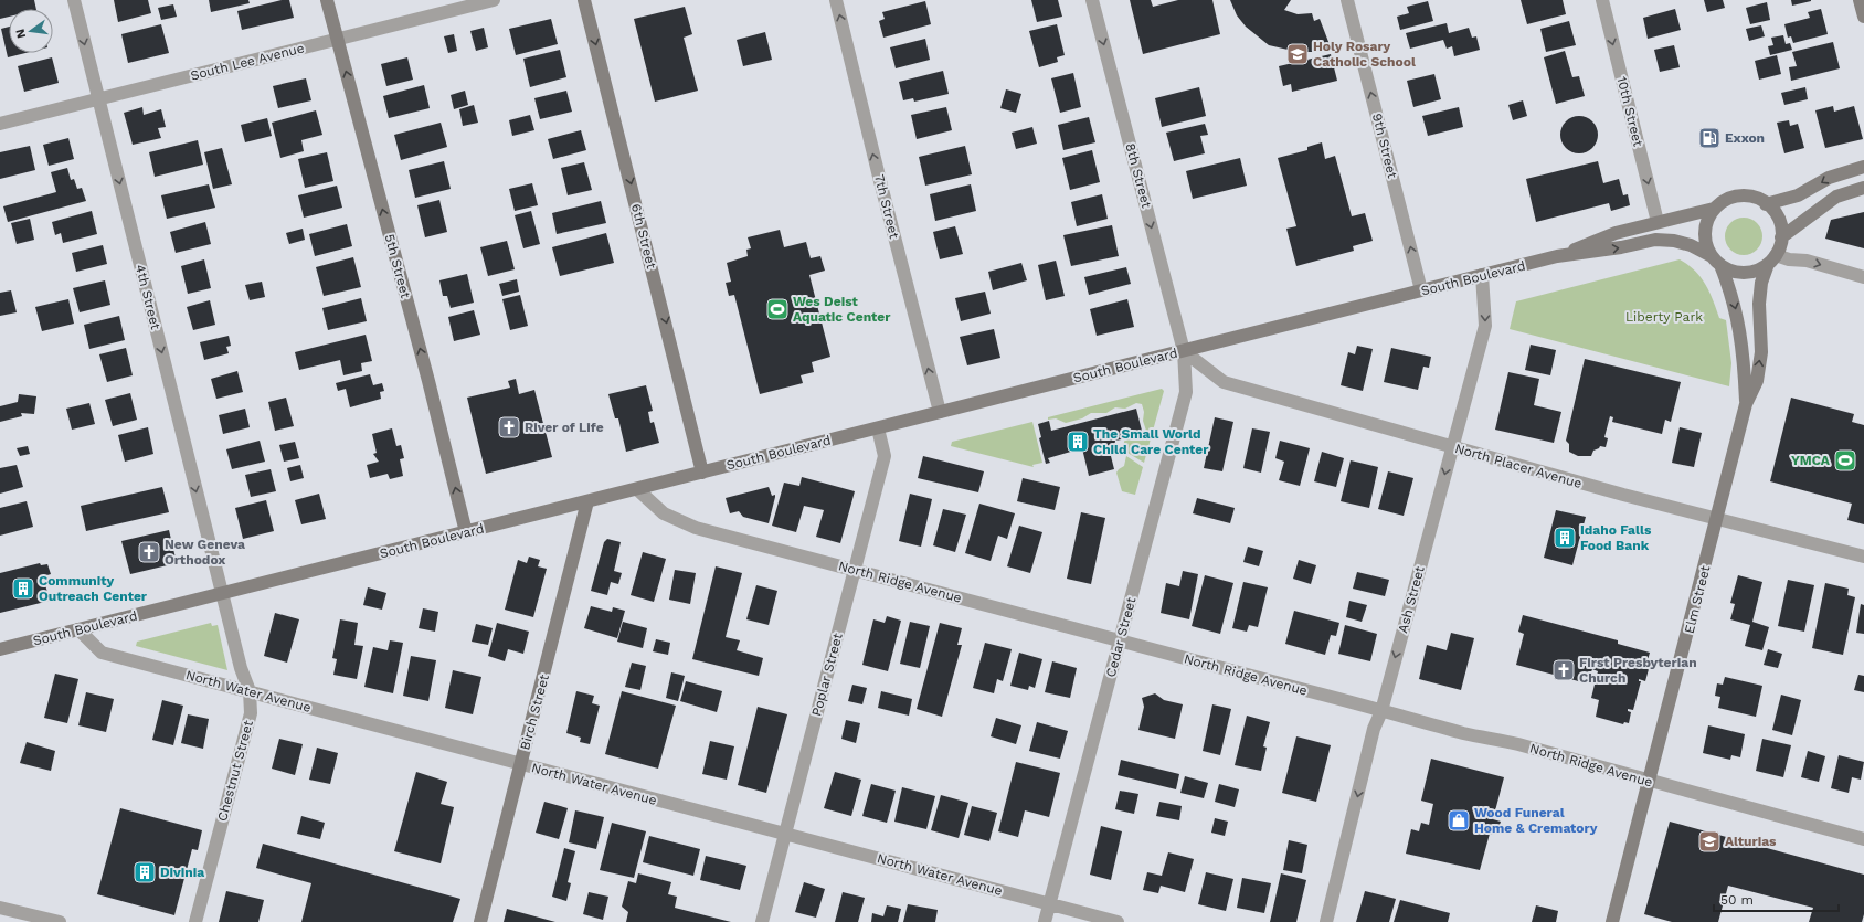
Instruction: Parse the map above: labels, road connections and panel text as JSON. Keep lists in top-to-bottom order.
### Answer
{
  "streets": {
    "street": [
      "South Lee Avenue",
      "10th Street",
      "9th Street",
      "8th Street",
      "7th Street",
      "6th Street",
      "5th Street",
      "South Boulevard",
      "4th Street",
      "North Placer Avenue",
      "North Ridge Avenue",
      "Ash Street",
      "Elm Street",
      "Cedar Street",
      "Poplar Street",
      "North Water Avenue",
      "Birch Street",
      "Chestnut Street"
    ]
  },
  "crossings": [
    ["South Lee Avenue", "5th Street"],
    ["South Lee Avenue", "4th Street"],
    ["10th Street", "South Boulevard"],
    ["9th Street", "South Boulevard"],
    ["8th Street", "South Boulevard"],
    ["8th Street", "North Placer Avenue"],
    ["8th Street", "Cedar Street"],
    ["7th Street", "South Boulevard"],
    ["6th Street", "South Boulevard"],
    ["5th Street", "South Boulevard"],
    ["South Boulevard", "4th Street"],
    ["South Boulevard", "North Placer Avenue"],
    ["South Boulevard", "North Ridge Avenue"],
    ["South Boulevard", "Ash Street"],
    ["South Boulevard", "Elm Street"],
    ["South Boulevard", "Cedar Street"],
    ["South Boulevard", "Poplar Street"],
    ["South Boulevard", "North Water Avenue"],
    ["South Boulevard", "Birch Street"],
    ["South Boulevard", "Chestnut Street"],
    ["4th Street", "Chestnut Street"],
    ["North Placer Avenue", "Ash Street"],
    ["North Placer Avenue", "Elm Street"],
    ["North Placer Avenue", "Cedar Street"],
    ["North Ridge Avenue", "Ash Street"],
    ["North Ridge Avenue", "Elm Street"],
    ["North Ridge Avenue", "Cedar Street"],
    ["North Ridge Avenue", "Poplar Street"],
    ["Cedar Street", "North Water Avenue"],
    ["Poplar Street", "North Water Avenue"],
    ["North Water Avenue", "Birch Street"],
    ["North Water Avenue", "Chestnut Street"]
  ],
  "one_way": [
    "10th Street",
    "9th Street",
    "8th Street",
    "7th Street",
    "6th Street",
    "5th Street",
    "4th Street",
    "Ash Street"
  ],
  "parks": ["Liberty Park"],
  "places": {
    "school or university": ["Holy Rosary Catholic School", "Alturias"],
    "fuel station": ["Exxon"],
    "sports": ["Wes Deist Aquatic Center", "YMCA"],
    "church": ["River of Life", "New Geneva Orthodox", "First Presbyterian Church"],
    "building": [
      "The Small World Child Care Center",
      "Idaho Falls Food Bank",
      "Community Outreach Center",
      "Divinia"
    ],
    "shop": ["Wood Funeral Home & Crematory"]
  },
  "scale_bar": "50 m",
  "north": "left"
}
